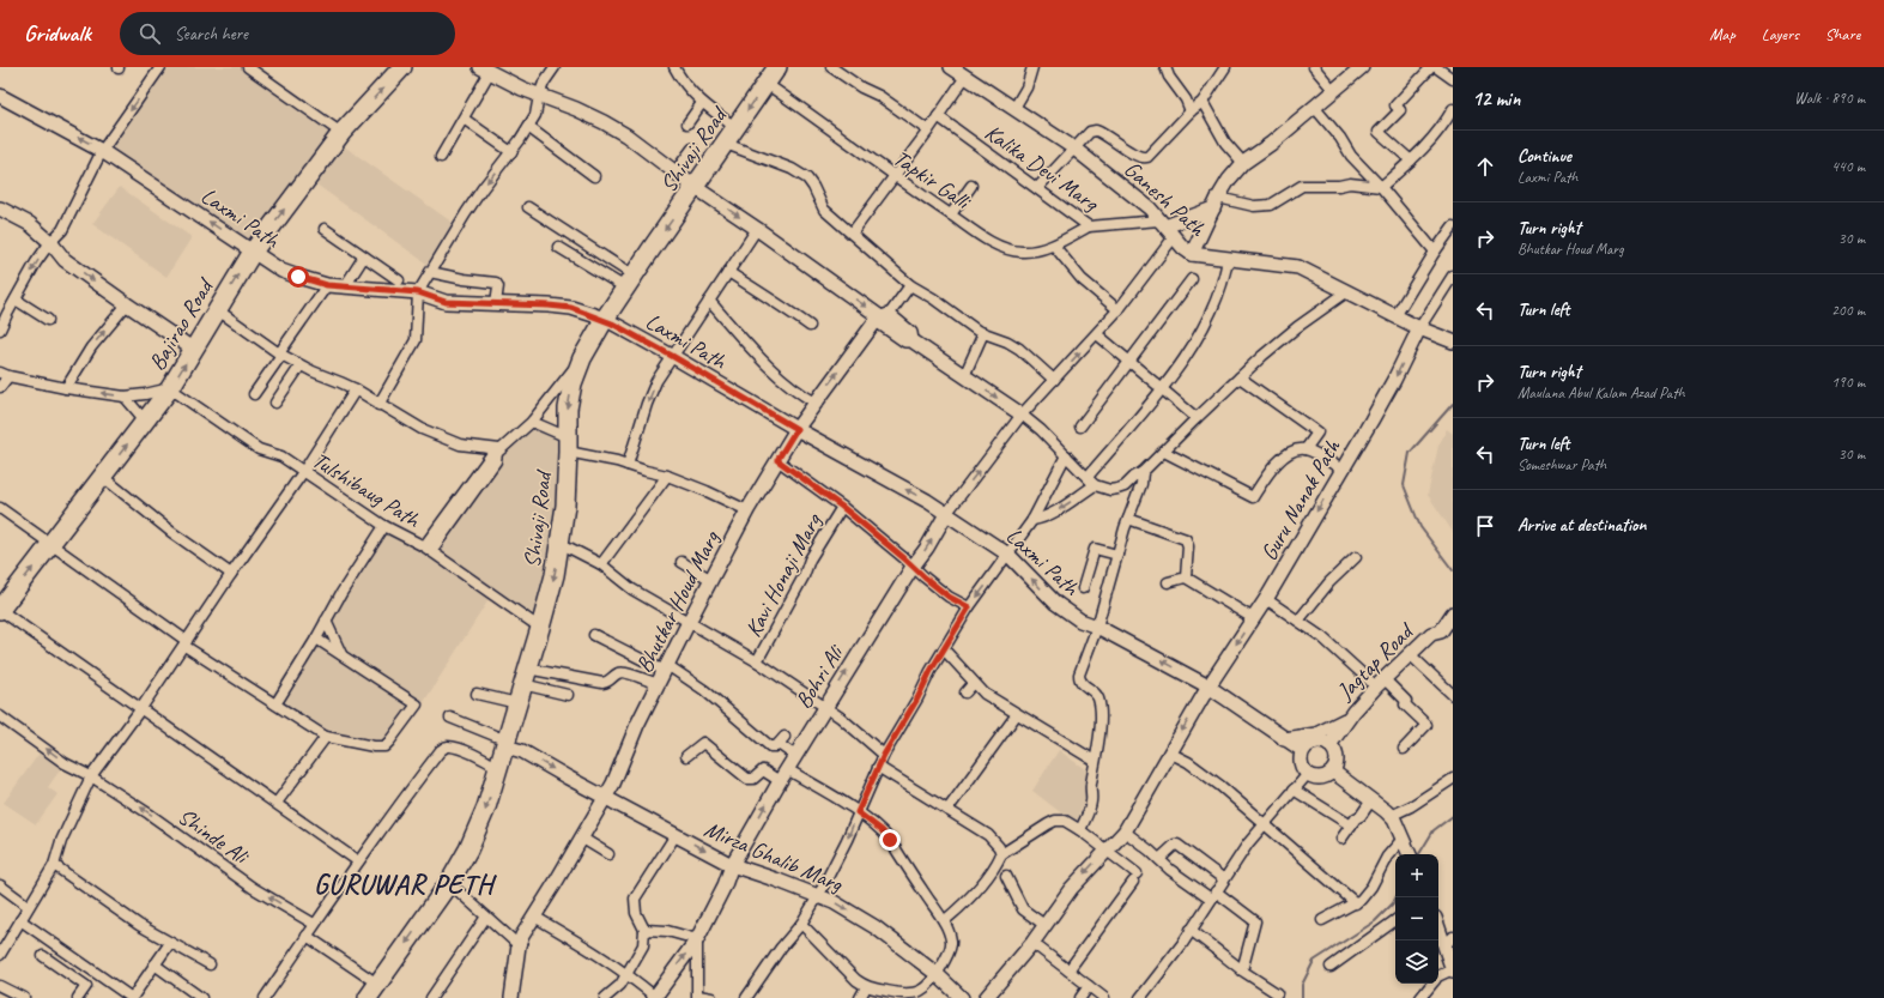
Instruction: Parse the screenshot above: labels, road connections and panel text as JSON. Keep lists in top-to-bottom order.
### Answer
{
  "streets": {
    "highway": ["Shivaji Road", "Bajirao Road"],
    "street": [
      "Kalika Devi Marg",
      "Tapkir Galli",
      "Ganesh Path",
      "Laxmi Path",
      "Tulshibaug Path",
      "Guru Nanak Path",
      "Kavi Honaji Marg",
      "Bhutkar Houd Marg",
      "Jagtap Road",
      "Bohri Ali",
      "Shinde Ali",
      "Mirza Ghalib Marg"
    ]
  },
  "crossings": [
    ["Shivaji Road", "Tapkir Galli"],
    ["Shivaji Road", "Laxmi Path"],
    ["Shivaji Road", "Tulshibaug Path"],
    ["Shivaji Road", "Mirza Ghalib Marg"],
    ["Kalika Devi Marg", "Tapkir Galli"],
    ["Kalika Devi Marg", "Ganesh Path"],
    ["Ganesh Path", "Guru Nanak Path"],
    ["Laxmi Path", "Bajirao Road"],
    ["Laxmi Path", "Guru Nanak Path"],
    ["Laxmi Path", "Bhutkar Houd Marg"],
    ["Laxmi Path", "Jagtap Road"],
    ["Laxmi Path", "Bohri Ali"],
    ["Bajirao Road", "Tulshibaug Path"],
    ["Bhutkar Houd Marg", "Mirza Ghalib Marg"],
    ["Bohri Ali", "Mirza Ghalib Marg"]
  ],
  "one_way": ["Shivaji Road", "Bajirao Road"],
  "districts": ["GURUWAR PETH"],
  "page": {
    "header": "Gridwalk",
    "search": "Search here",
    "nav": ["Map", "Layers", "Share"],
    "heading": ["12 min", "Walk · 890 m"],
    "list": [
      ["Continue", "Laxmi Path", "440 m"],
      ["Turn right", "Bhutkar Houd Marg", "30 m"],
      ["Turn left", "200 m"],
      ["Turn right", "Maulana Abul Kalam Azad Path", "190 m"],
      ["Turn left", "Someshwar Path", "30 m"],
      "Arrive at destination"
    ],
    "map_buttons": ["+", "−"]
  }
}
